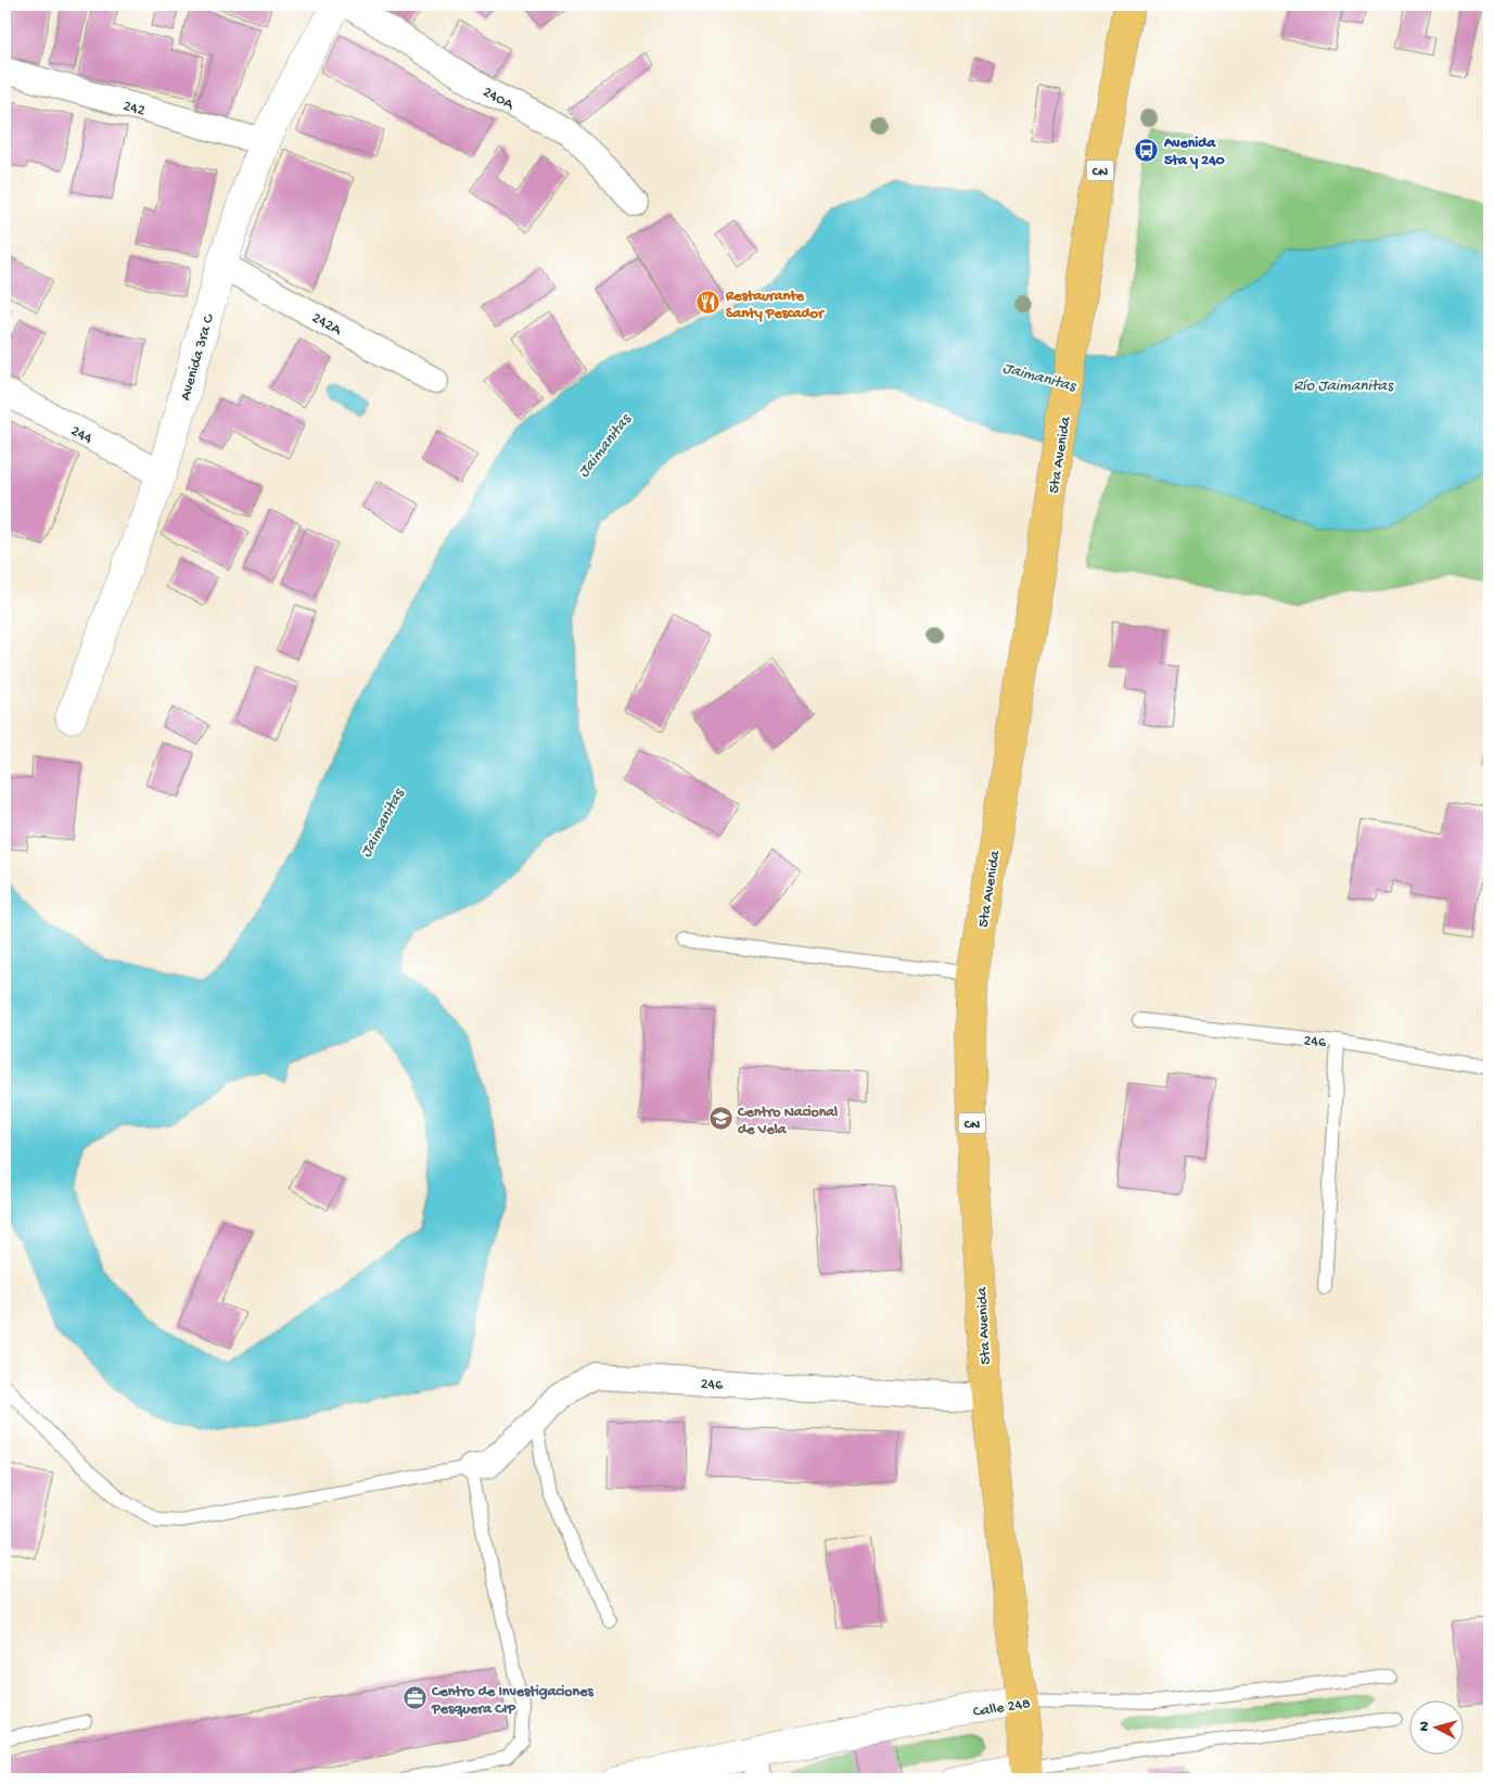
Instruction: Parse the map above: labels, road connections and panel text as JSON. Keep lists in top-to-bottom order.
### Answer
{
  "streets": {
    "highway": ["CN", "5ta Avenida"],
    "street": [
      "240A",
      "242",
      "242A",
      "Avenida 3ra C",
      "244",
      "246",
      "Calle 248"
    ]
  },
  "crossings": [
    ["242", "Avenida 3ra C"],
    ["242A", "Avenida 3ra C"],
    ["Avenida 3ra C", "244"],
    ["5ta Avenida", "246"],
    ["5ta Avenida", "Calle 248"]
  ],
  "water": ["Jaimanitas", "Río Jaimanitas"],
  "places": {
    "bus stop": ["Avenida 5ta y 240"],
    "restaurant": ["Restaurante Santy Pescador"],
    "school or university": ["Centro Nacional de Vela"],
    "office": ["Centro de Investigaciones Pesquera CIP"]
  },
  "north": "left"
}
